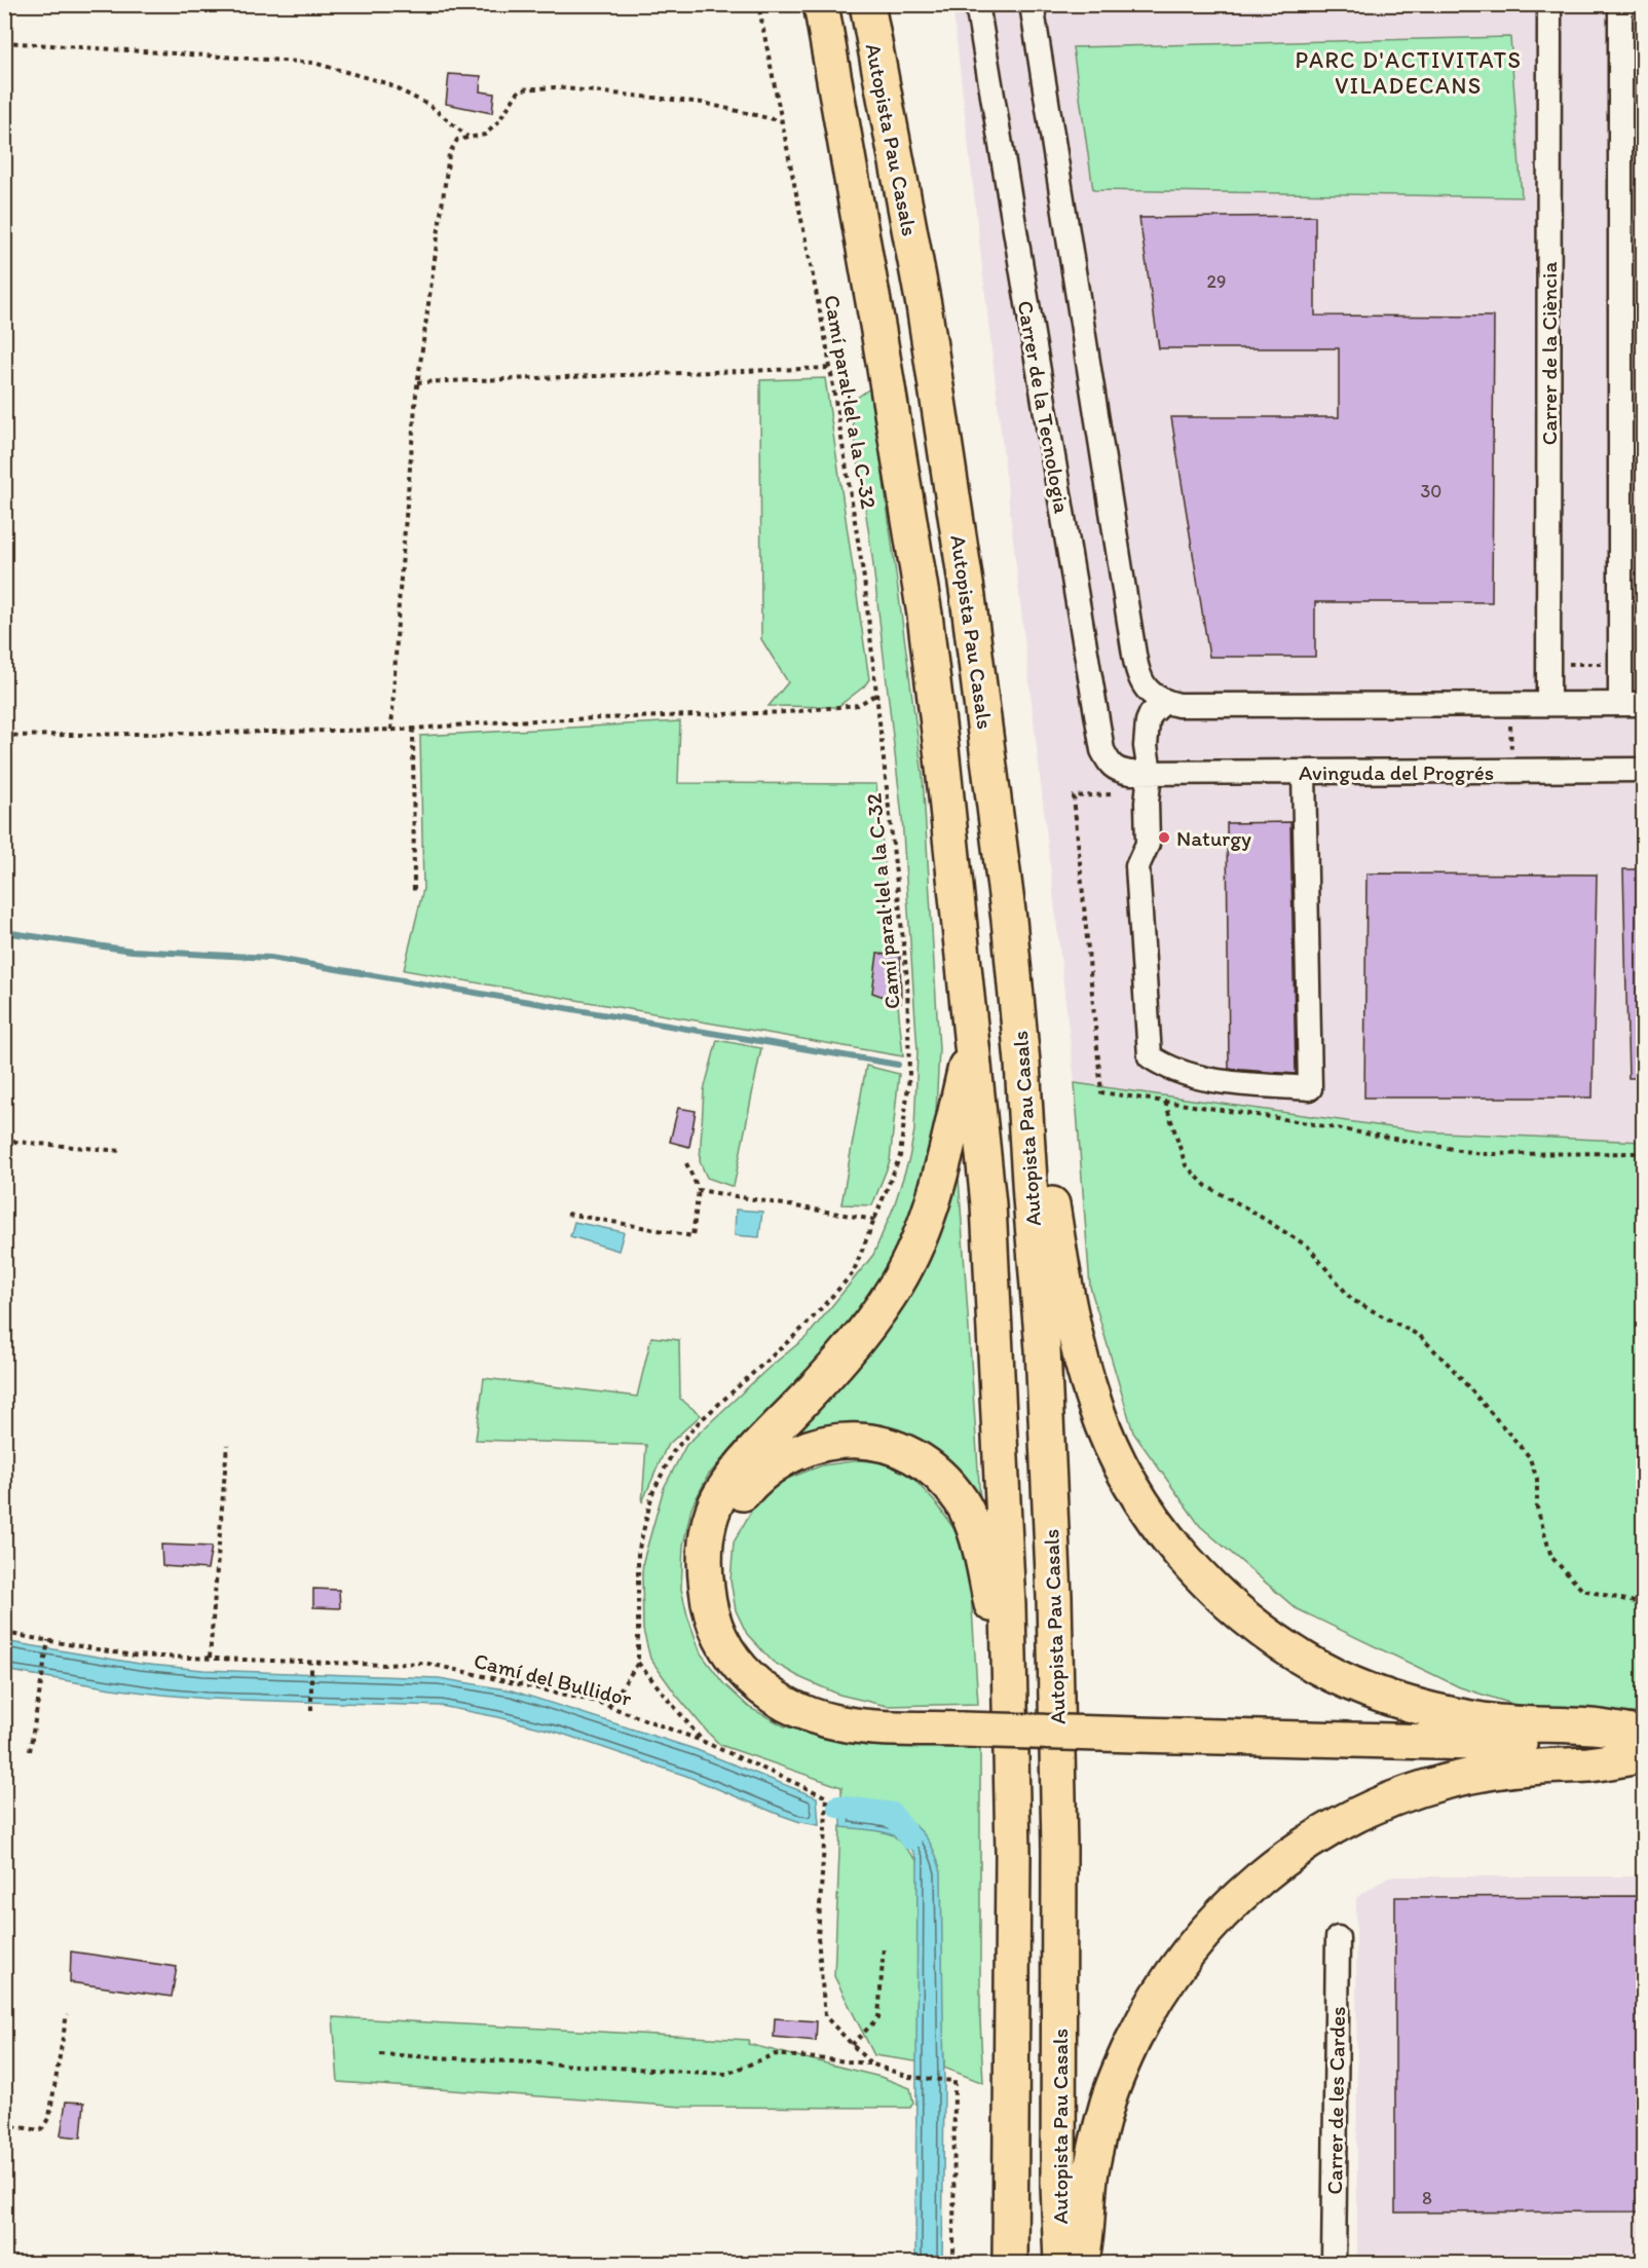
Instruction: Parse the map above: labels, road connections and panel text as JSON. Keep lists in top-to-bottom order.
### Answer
{
  "streets": {
    "highway": ["Autopista Pau Casals"],
    "street": [
      "Carrer de la Ciència",
      "Carrer de la Tecnologia",
      "Avinguda del Progrés",
      "Carrer de les Cardes"
    ],
    "path": ["Camí paral·lel a la C-32", "Camí del Bullidor"]
  },
  "crossings": [
    ["Carrer de la Tecnologia", "Avinguda del Progrés"]
  ],
  "districts": ["PARC D'ACTIVITATS VILADECANS"],
  "places": ["Naturgy"],
  "house_numbers": ["29", "30", "8"]
}
